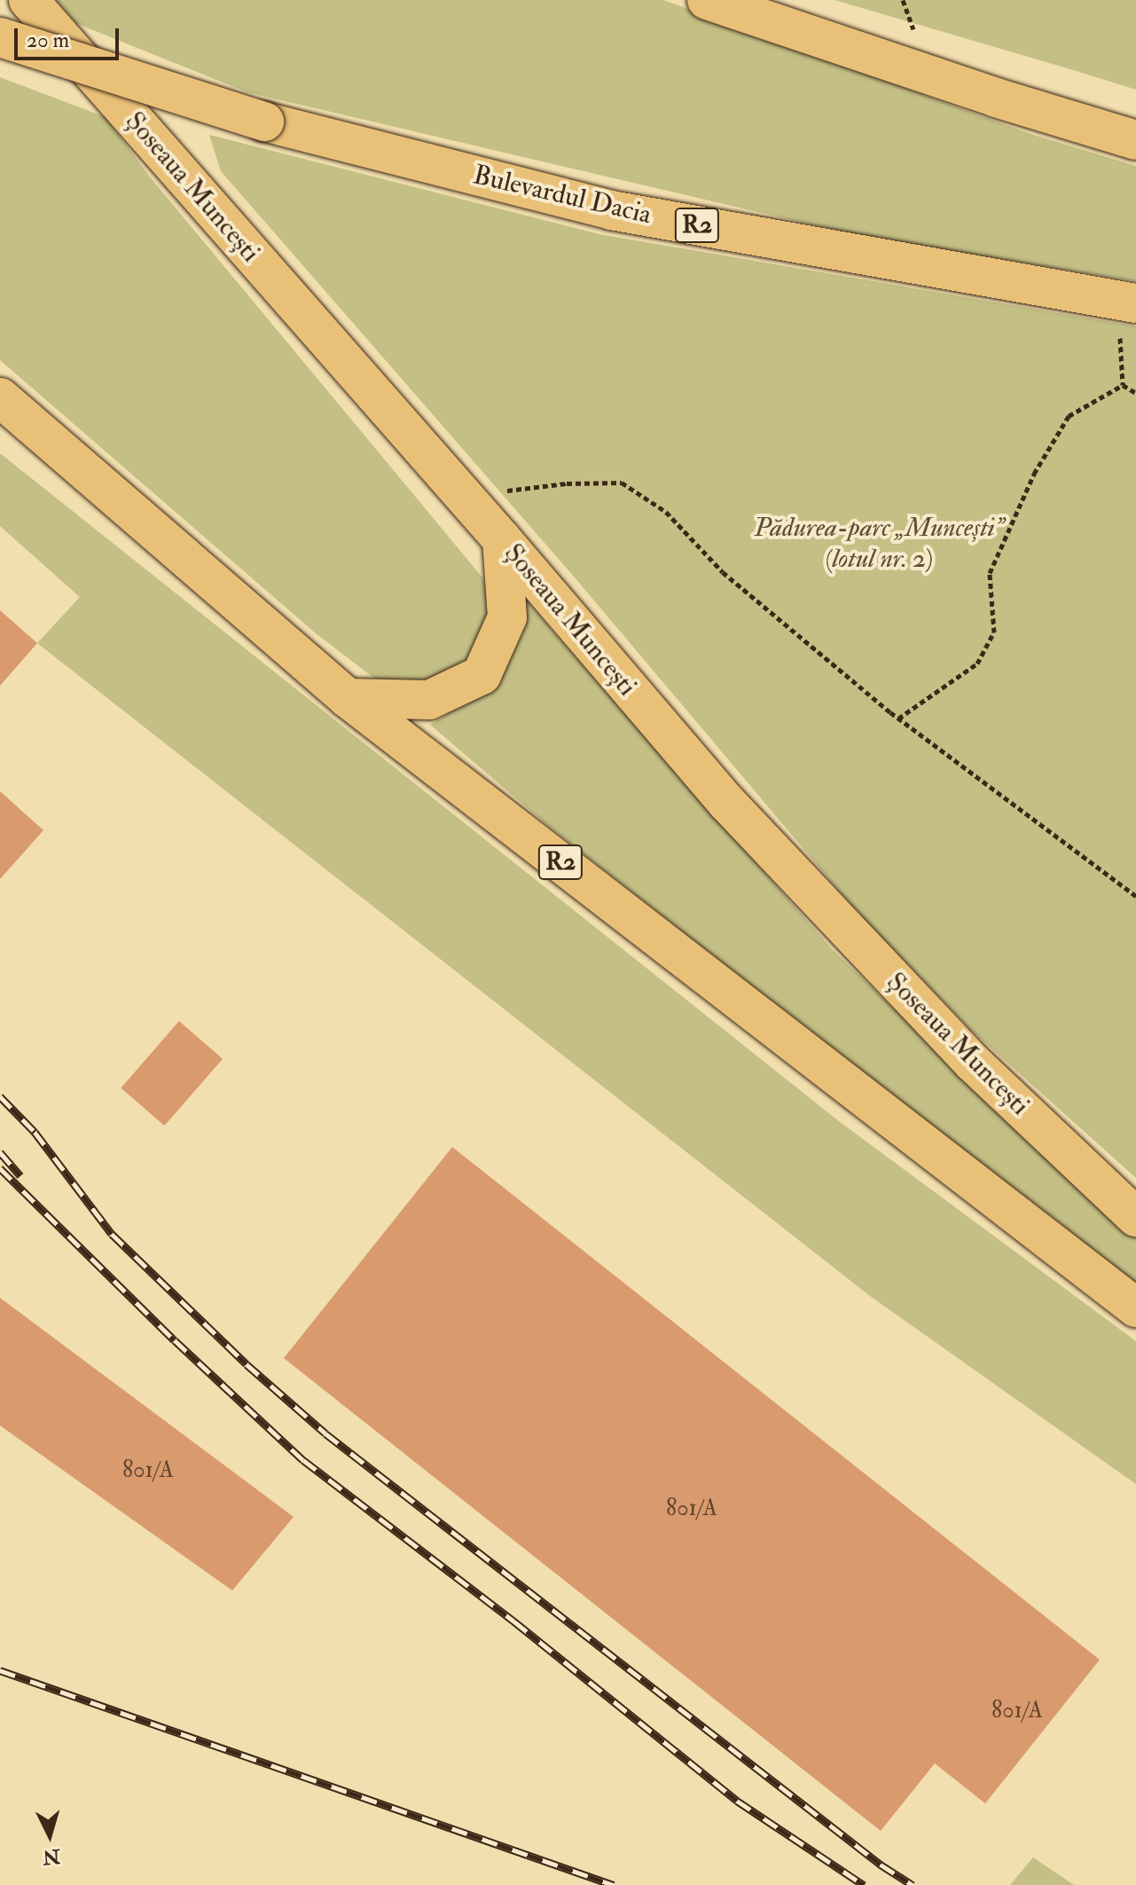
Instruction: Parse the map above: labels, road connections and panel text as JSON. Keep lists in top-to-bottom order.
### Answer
{
  "streets": {
    "main road": ["Șoseaua Muncești", "Bulevardul Dacia", "R2"]
  },
  "parks": ["Pădurea-parc „Muncești” (lotul nr. 2)"],
  "house_numbers": ["801/A", "801/A", "801/A"],
  "scale_bar": "20 m",
  "north": "bottom"
}
